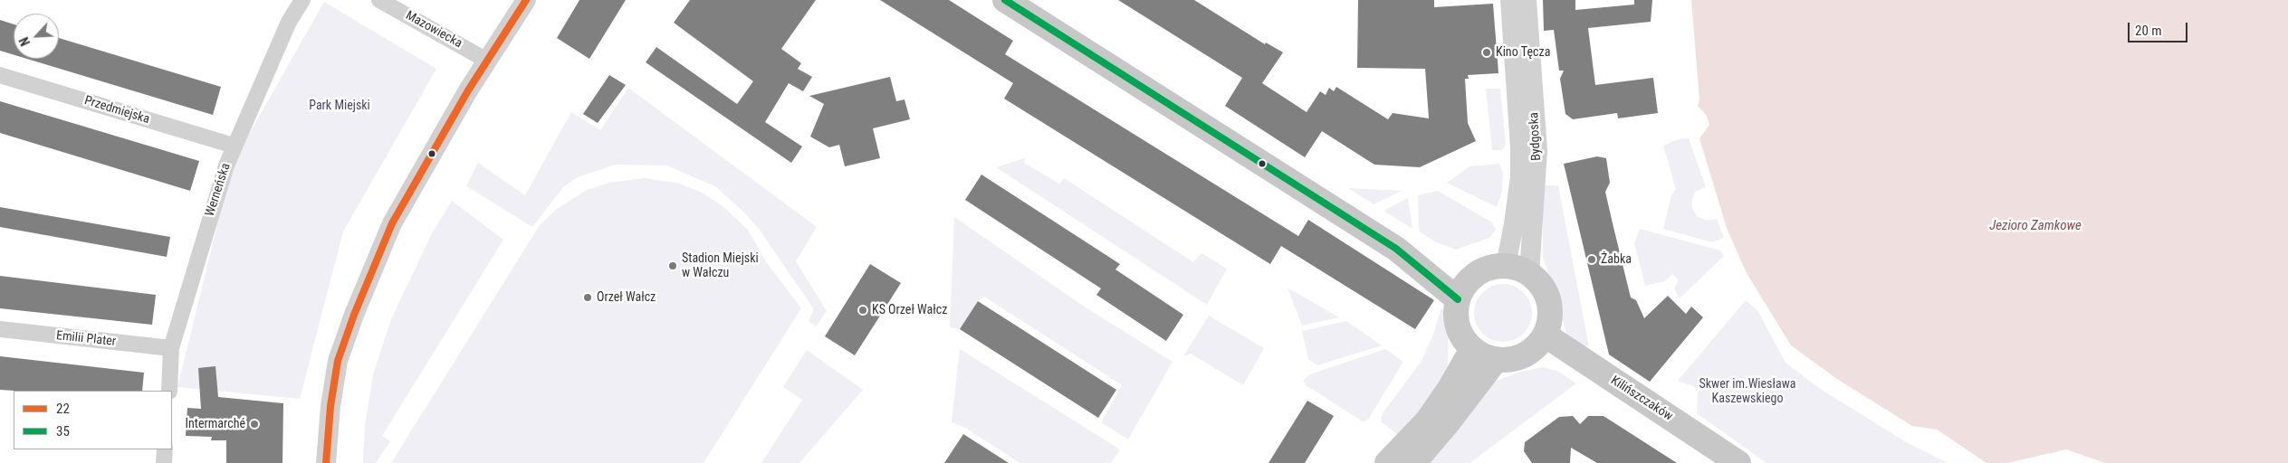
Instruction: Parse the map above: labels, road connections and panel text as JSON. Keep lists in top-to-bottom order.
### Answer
{
  "streets": {
    "main road": ["Kilińszczaków"],
    "street": [
      "Mazowiecka",
      "Przedmiejska",
      "Bydgoska",
      "Werneńska",
      "Emilii Plater"
    ]
  },
  "crossings": [
    ["Przedmiejska", "Werneńska"],
    ["Bydgoska", "Kilińszczaków"],
    ["Werneńska", "Emilii Plater"]
  ],
  "water": ["Jezioro Zamkowe"],
  "parks": ["Park Miejski", "Skwer im.Wiesława Kaszewskiego"],
  "places": [
    "Kino Tęcza",
    "Żabka",
    "Stadion Miejski w Wałczu",
    "Orzeł Wałcz",
    "KS Orzeł Wałcz",
    "Intermarché"
  ],
  "lines": ["transit line 22", "transit line 35"],
  "legend": ["22", "35"],
  "scale_bar": "20 m",
  "north": "bottom left"
}
